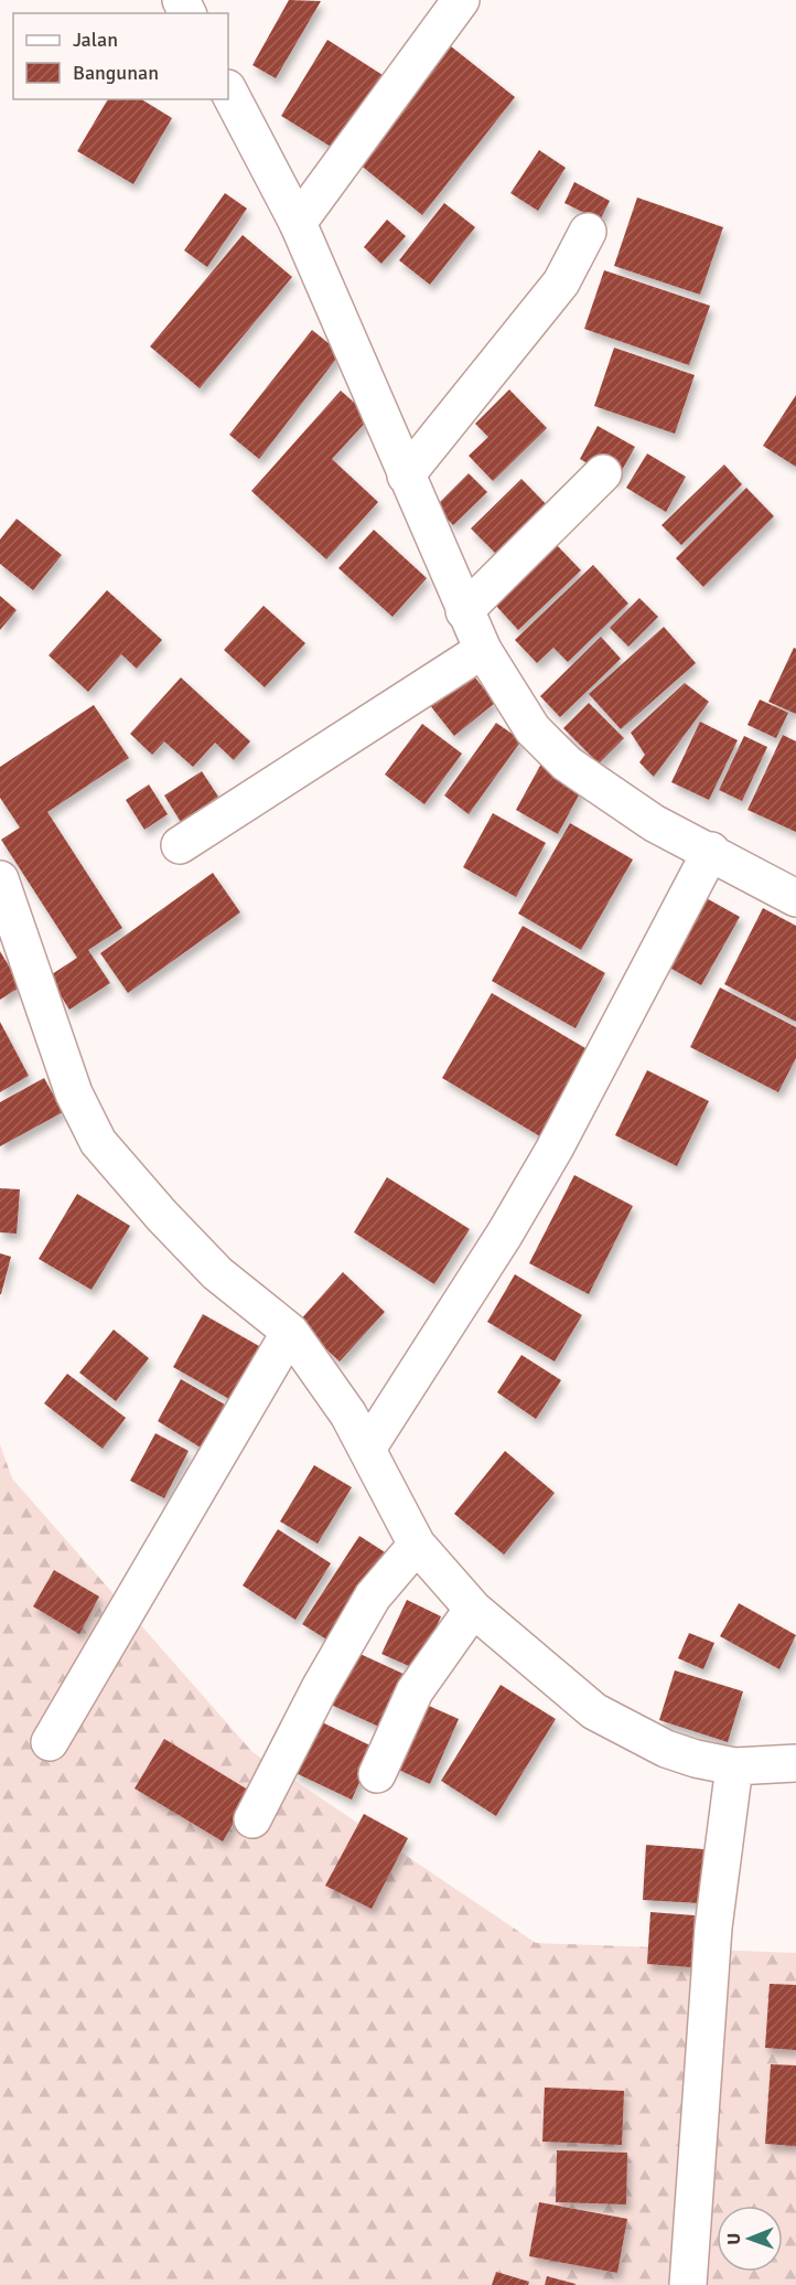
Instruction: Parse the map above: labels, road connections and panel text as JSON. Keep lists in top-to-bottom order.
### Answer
{
  "legend": ["Jalan", "Bangunan"],
  "north": "left"
}
